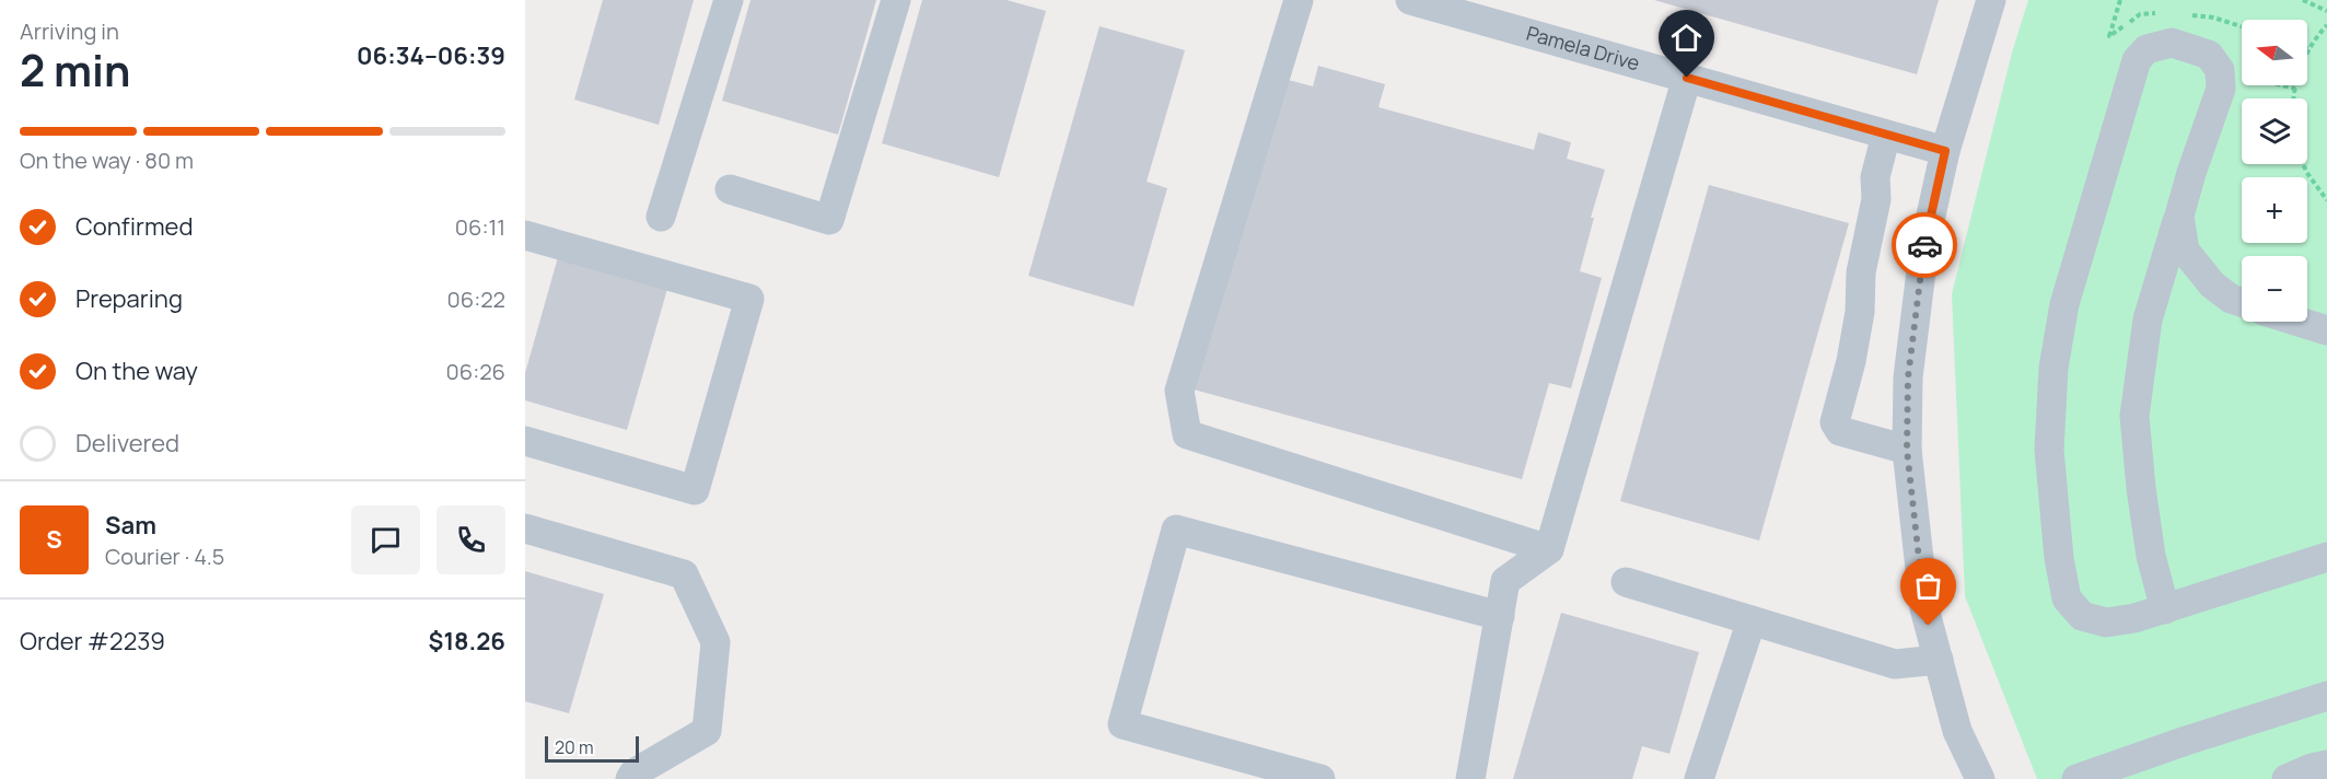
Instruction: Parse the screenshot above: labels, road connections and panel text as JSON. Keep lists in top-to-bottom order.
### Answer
{
  "streets": {
    "street": ["Pamela Drive"]
  },
  "scale_bar": "20 m",
  "north": "left",
  "page": {
    "heading": ["2 min", "Arriving in", "06:34–06:39"],
    "panel": [
      "Sam",
      "Courier · 4.5",
      "Order #2239",
      "$18.26"
    ],
    "map_buttons": ["+", "−"],
    "bar": "On the way · 80 m",
    "list": [
      ["Confirmed", "06:11"],
      ["Preparing", "06:22"],
      ["On the way", "06:26"],
      "Delivered"
    ],
    "round": "S",
    "scale": "20 m"
  }
}
